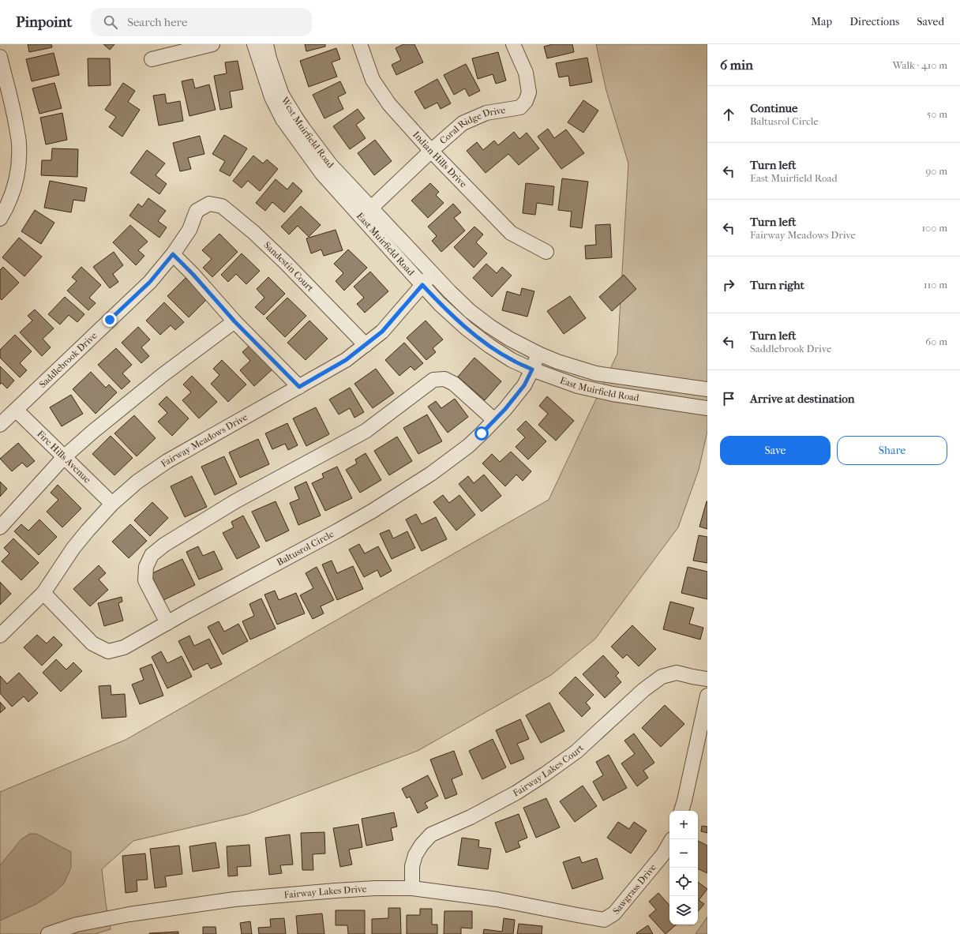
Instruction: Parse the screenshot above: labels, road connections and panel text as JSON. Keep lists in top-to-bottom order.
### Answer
{
  "streets": {
    "street": [
      "Coral Ridge Drive",
      "West Muirfield Road",
      "Indian Hills Drive",
      "East Muirfield Road",
      "Sandestin Court",
      "Saddlebrook Drive",
      "Fairway Meadows Drive",
      "Fire Hills Avenue",
      "Baltusrol Circle",
      "Fairway Lakes Court",
      "Sawgrass Drive",
      "Fairway Lakes Drive"
    ]
  },
  "crossings": [
    ["Coral Ridge Drive", "West Muirfield Road"],
    ["Coral Ridge Drive", "Indian Hills Drive"],
    ["Coral Ridge Drive", "East Muirfield Road"],
    ["West Muirfield Road", "East Muirfield Road"],
    ["East Muirfield Road", "Fairway Meadows Drive"],
    ["East Muirfield Road", "Baltusrol Circle"],
    ["Sandestin Court", "Saddlebrook Drive"],
    ["Sandestin Court", "Fairway Meadows Drive"],
    ["Saddlebrook Drive", "Fire Hills Avenue"],
    ["Fairway Meadows Drive", "Fire Hills Avenue"],
    ["Fairway Meadows Drive", "Baltusrol Circle"],
    ["Fairway Lakes Court", "Fairway Lakes Drive"],
    ["Sawgrass Drive", "Fairway Lakes Drive"]
  ],
  "page": {
    "header": "Pinpoint",
    "search": "Search here",
    "nav": ["Map", "Directions", "Saved"],
    "heading": ["6 min", "Walk · 410 m"],
    "list": [
      ["Continue", "Baltusrol Circle", "50 m"],
      ["Turn left", "East Muirfield Road", "90 m"],
      ["Turn left", "Fairway Meadows Drive", "100 m"],
      ["Turn right", "110 m"],
      ["Turn left", "Saddlebrook Drive", "60 m"],
      "Arrive at destination"
    ],
    "buttons": ["Save", "Share"],
    "map_buttons": ["+", "−"]
  }
}
